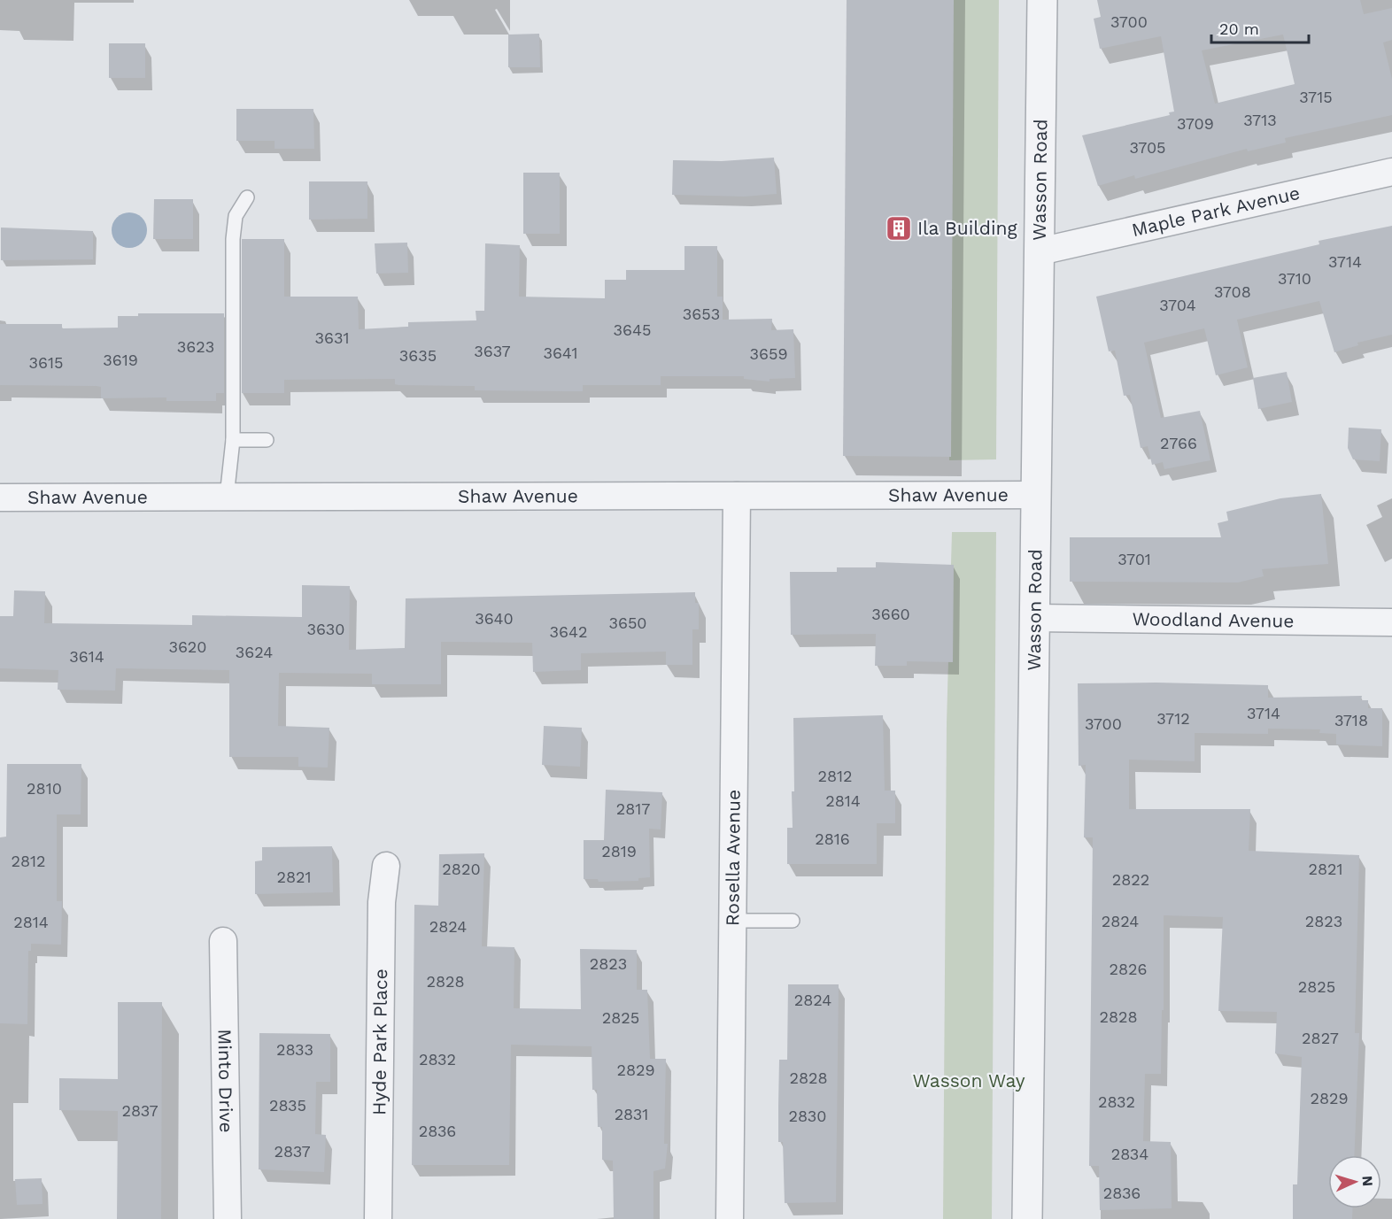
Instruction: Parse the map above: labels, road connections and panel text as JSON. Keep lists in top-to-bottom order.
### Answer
{
  "streets": {
    "street": [
      "Wasson Road",
      "Maple Park Avenue",
      "Shaw Avenue",
      "Woodland Avenue",
      "Rosella Avenue",
      "Hyde Park Place",
      "Minto Drive"
    ]
  },
  "crossings": [
    ["Wasson Road", "Maple Park Avenue"],
    ["Wasson Road", "Shaw Avenue"],
    ["Wasson Road", "Woodland Avenue"],
    ["Shaw Avenue", "Rosella Avenue"]
  ],
  "parks": ["Wasson Way"],
  "places": {
    "building": ["Ila Building"]
  },
  "house_numbers": [
    "3700",
    "3715",
    "3713",
    "3709",
    "3705",
    "3714",
    "3710",
    "3708",
    "3704",
    "3653",
    "3645",
    "3631",
    "3623",
    "3637",
    "3641",
    "3659",
    "3635",
    "3619",
    "3615",
    "2766",
    "3701",
    "3660",
    "3640",
    "3650",
    "3630",
    "3642",
    "3620",
    "3624",
    "3614",
    "3714",
    "3712",
    "3718",
    "3700",
    "2812",
    "2810",
    "2814",
    "2817",
    "2816",
    "2819",
    "2812",
    "2820",
    "2821",
    "2821",
    "2822",
    "2824",
    "2823",
    "2814",
    "2824",
    "2823",
    "2826",
    "2828",
    "2825",
    "2824",
    "2828",
    "2825",
    "2827",
    "2833",
    "2832",
    "2829",
    "2828",
    "2829",
    "2832",
    "2835",
    "2837",
    "2831",
    "2830",
    "2836",
    "2837",
    "2834",
    "2836"
  ],
  "scale_bar": "20 m",
  "north": "right"
}
